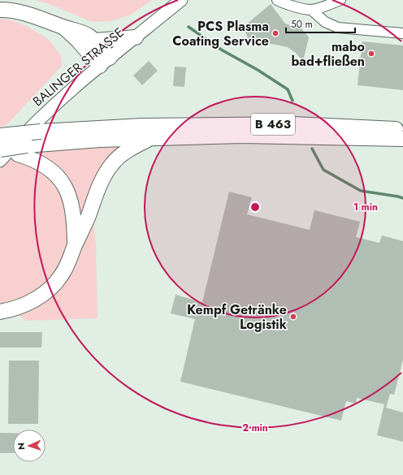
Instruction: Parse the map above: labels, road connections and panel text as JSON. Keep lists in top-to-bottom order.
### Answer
{
  "streets": {
    "highway": ["B 463"],
    "main road": ["BALINGER STRASSE"]
  },
  "places": ["PCS Plasma Coating Service", "mabo bad+fließen", "Kempf Getränke Logistik"],
  "scale_bar": "50 m",
  "north": "left",
  "rings": ["1 min", "2 min"]
}
